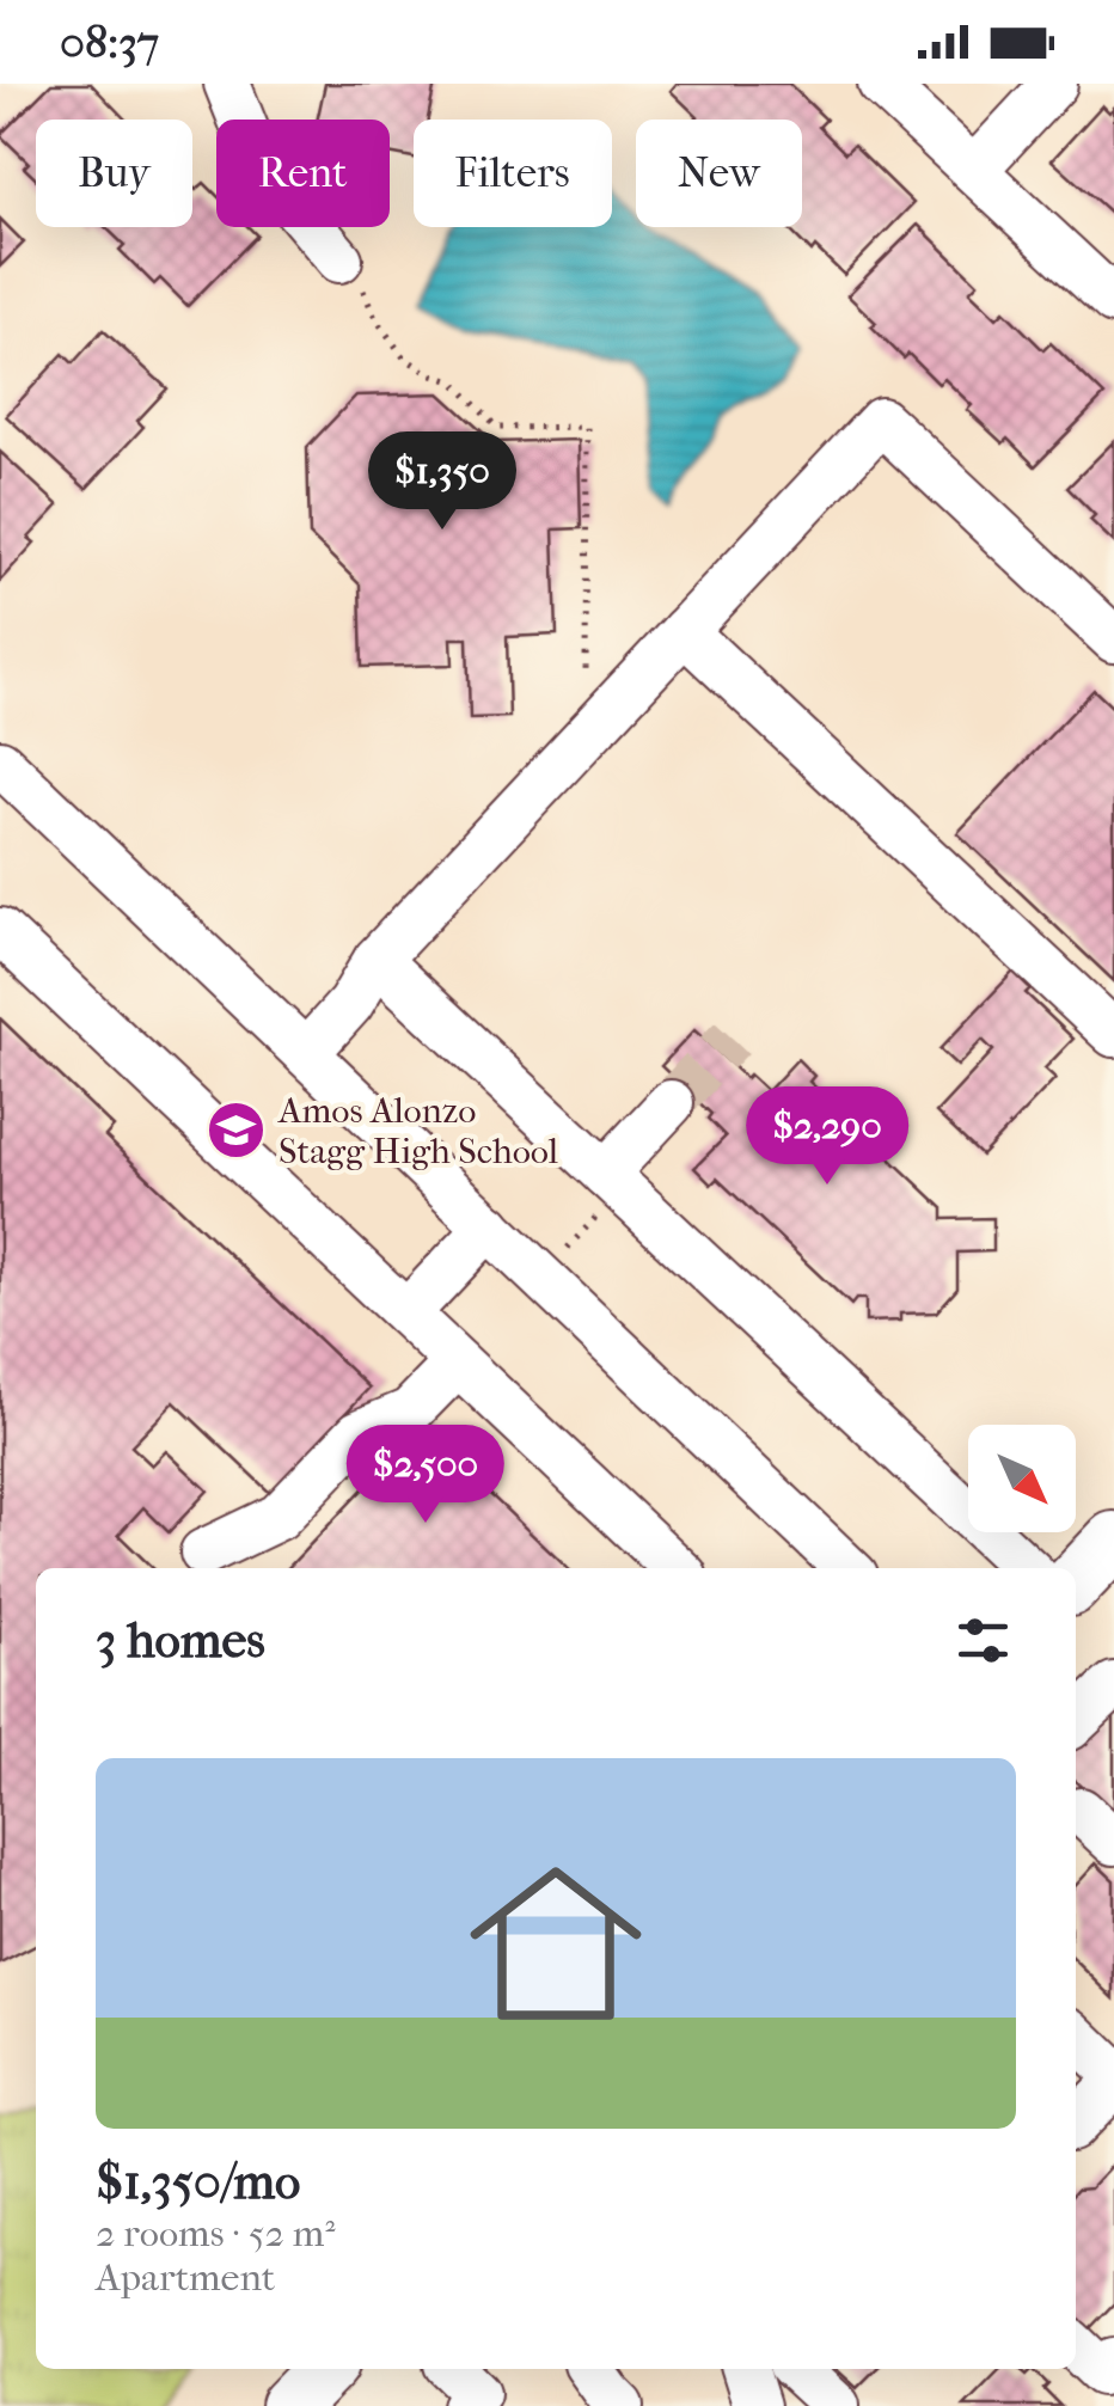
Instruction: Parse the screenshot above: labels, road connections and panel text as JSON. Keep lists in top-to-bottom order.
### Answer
{
  "places": {
    "school or university": ["Amos Alonzo Stagg High School"]
  },
  "north": "bottom right",
  "page": {
    "status": "08:37",
    "chip": [
      "Buy",
      "Rent",
      "Filters",
      "New"
    ],
    "price": ["$1,350", "$2,290", "$2,500"],
    "heading": "3 homes",
    "list": [
      {
        "name": "$1,350/mo",
        "note": "2 rooms · 52 m² · Apartment"
      }
    ]
  }
}
